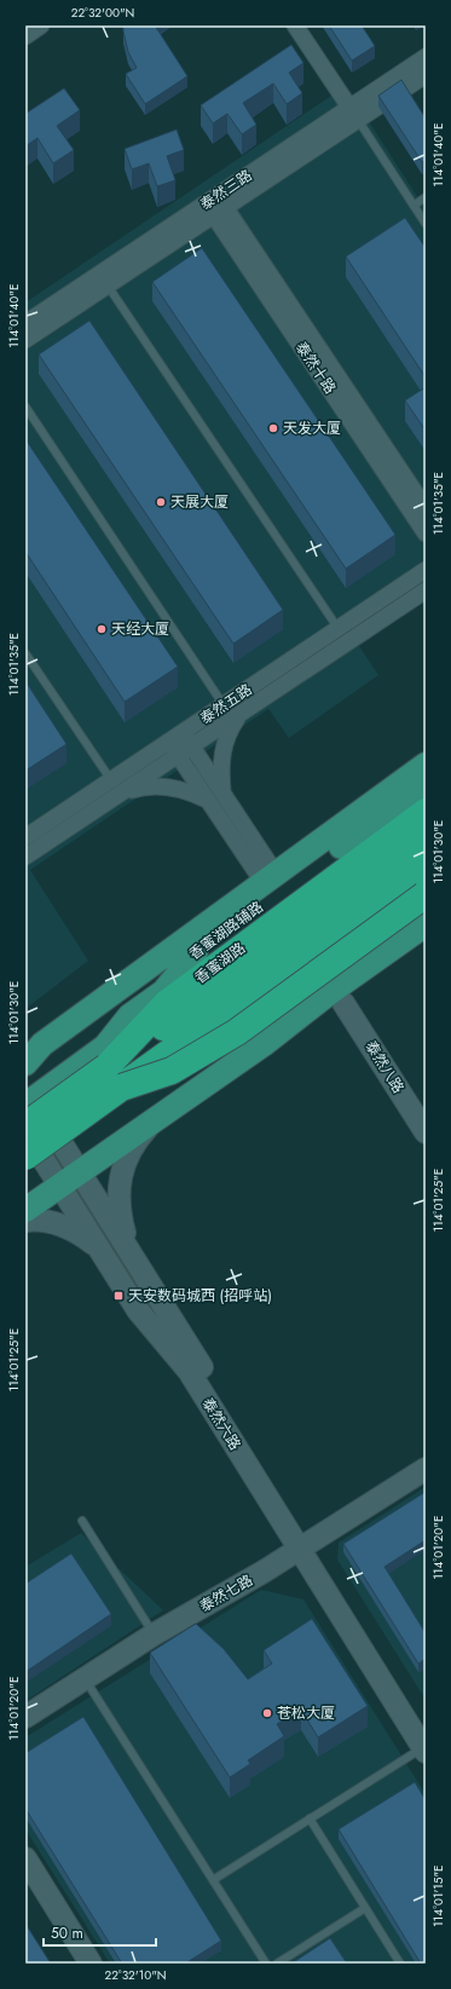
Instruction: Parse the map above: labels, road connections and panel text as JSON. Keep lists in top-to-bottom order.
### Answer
{
  "streets": {
    "highway": ["香蜜湖路"],
    "main road": ["香蜜湖路辅路"],
    "street": [
      "泰然三路",
      "泰然十路",
      "泰然五路",
      "泰然八路",
      "泰然六路",
      "泰然七路"
    ]
  },
  "crossings": [
    ["泰然三路", "泰然十路"],
    ["泰然六路", "泰然七路"]
  ],
  "places": {
    "other": [
      "天发大厦",
      "天展大厦",
      "天经大厦",
      "苍松大厦"
    ],
    "transit": ["天安数码城西 (招呼站)"]
  },
  "scale_bar": "50 m",
  "coordinates": [
    "22°32'00\"N",
    "114°01'40\"E",
    "114°01'35\"E",
    "114°01'30\"E",
    "114°01'25\"E",
    "114°01'20\"E",
    "114°01'15\"E",
    "22°32'10\"N"
  ]
}
